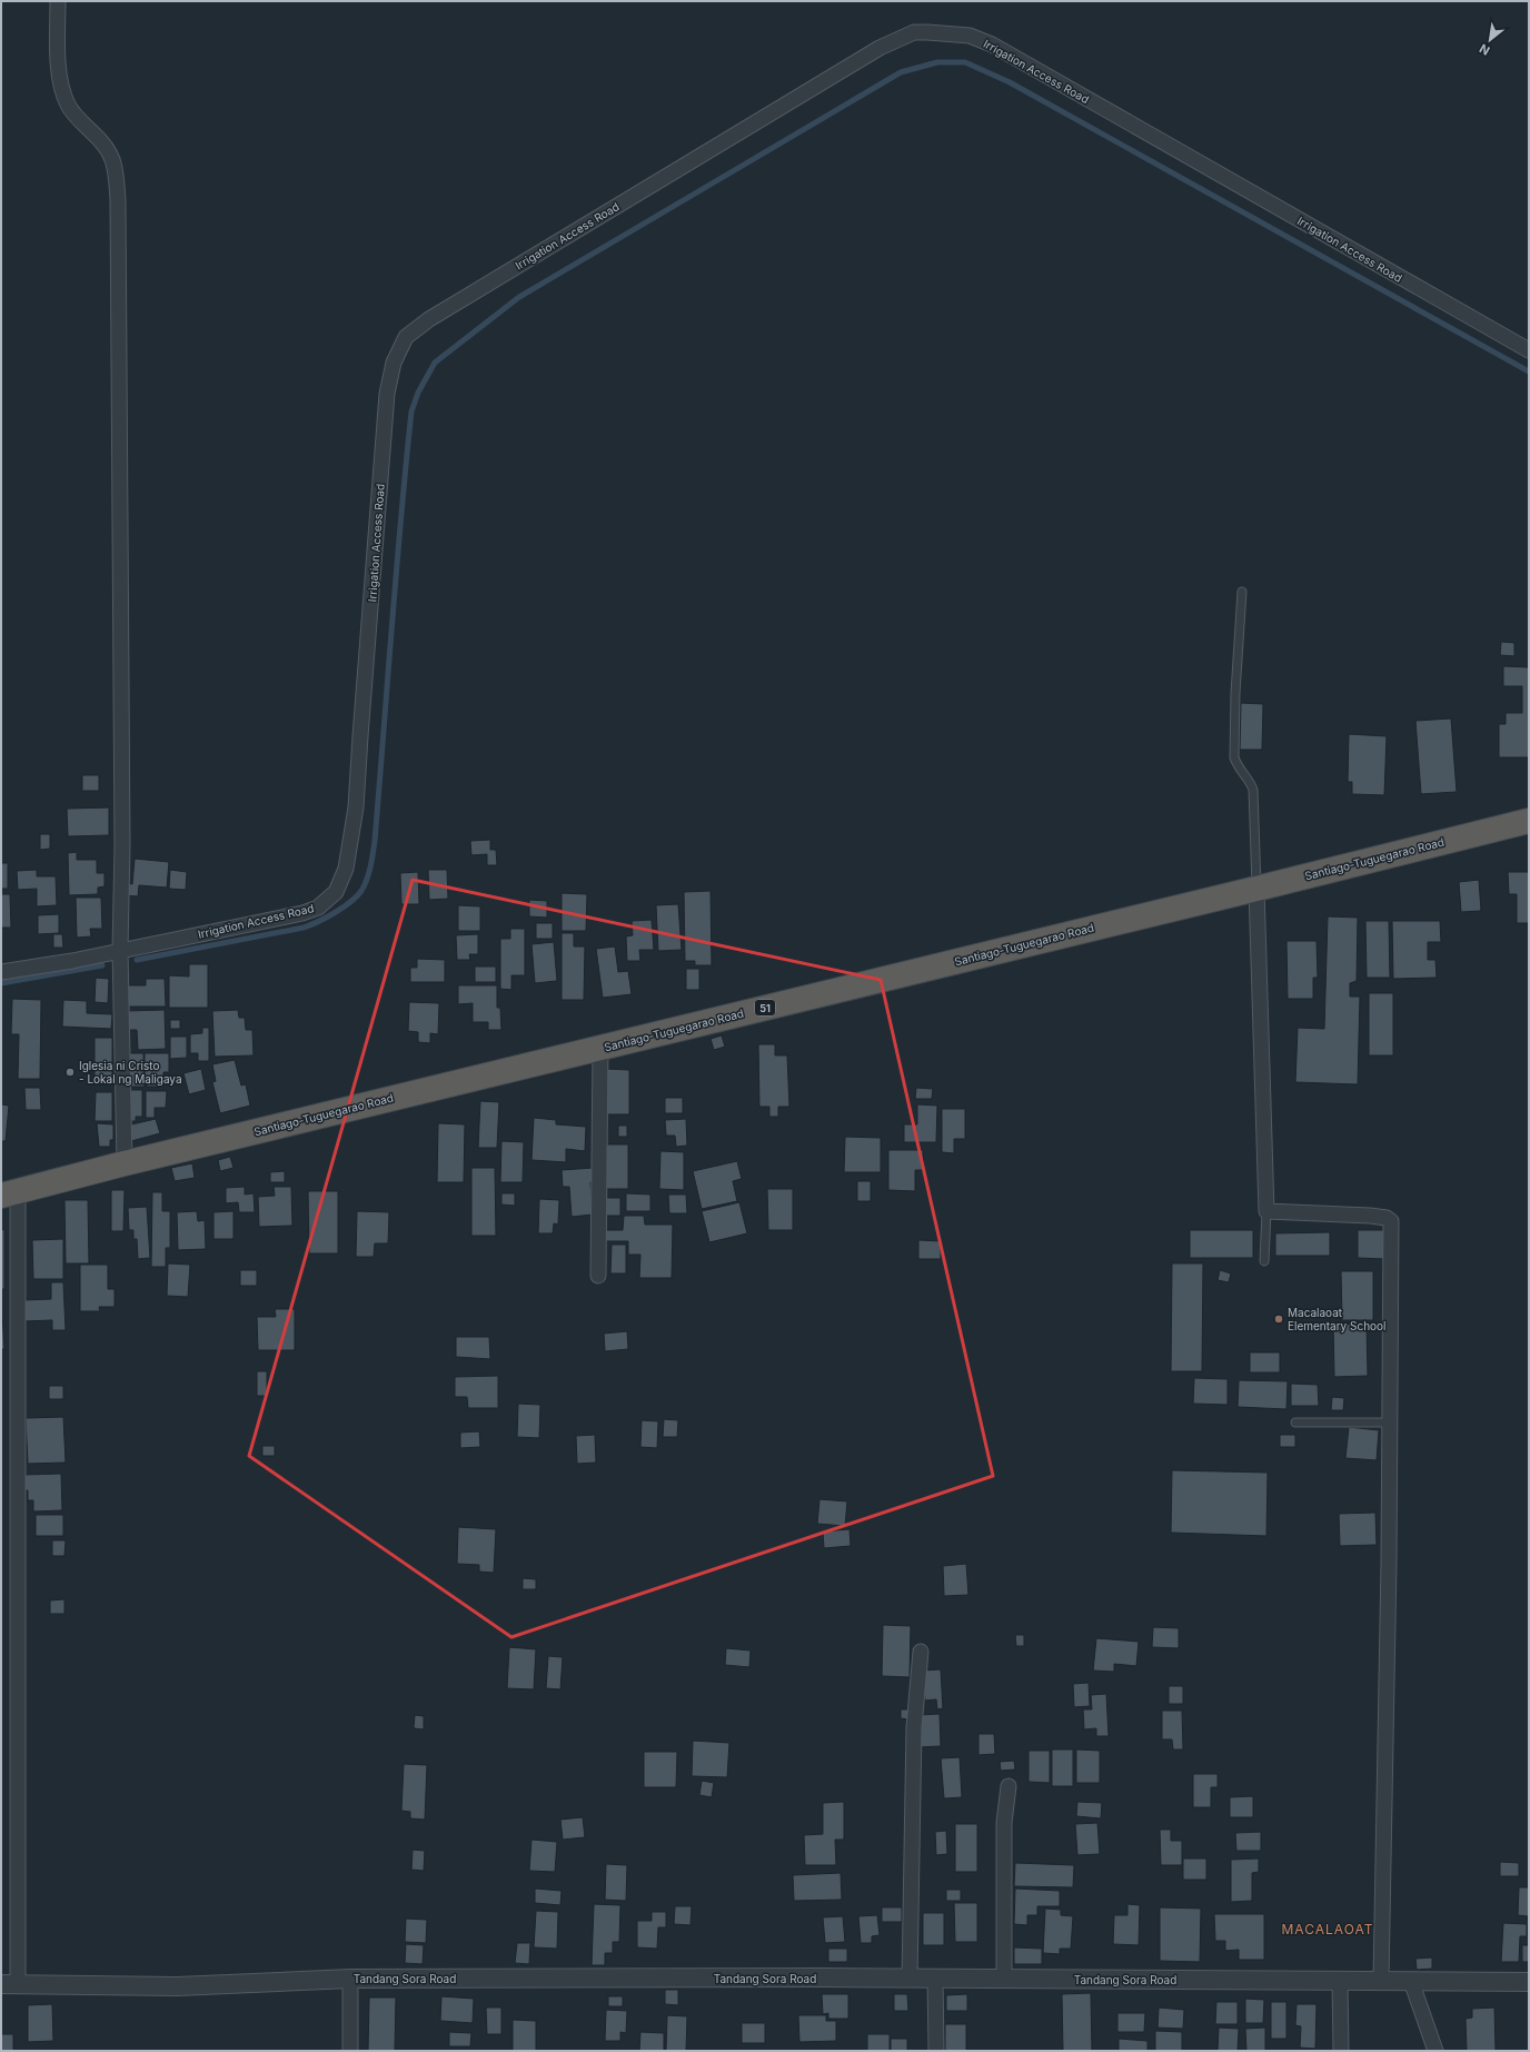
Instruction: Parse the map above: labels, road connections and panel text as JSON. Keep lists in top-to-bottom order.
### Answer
{
  "streets": {
    "highway": ["Santiago-Tuguegarao Road", "51"],
    "street": ["Irrigation Access Road", "Tandang Sora Road"]
  },
  "districts": ["MACALAOAT"],
  "places": ["Iglesia ni Cristo - Lokal ng Maligaya", "Macalaoat Elementary School"],
  "north": "bottom left"
}
